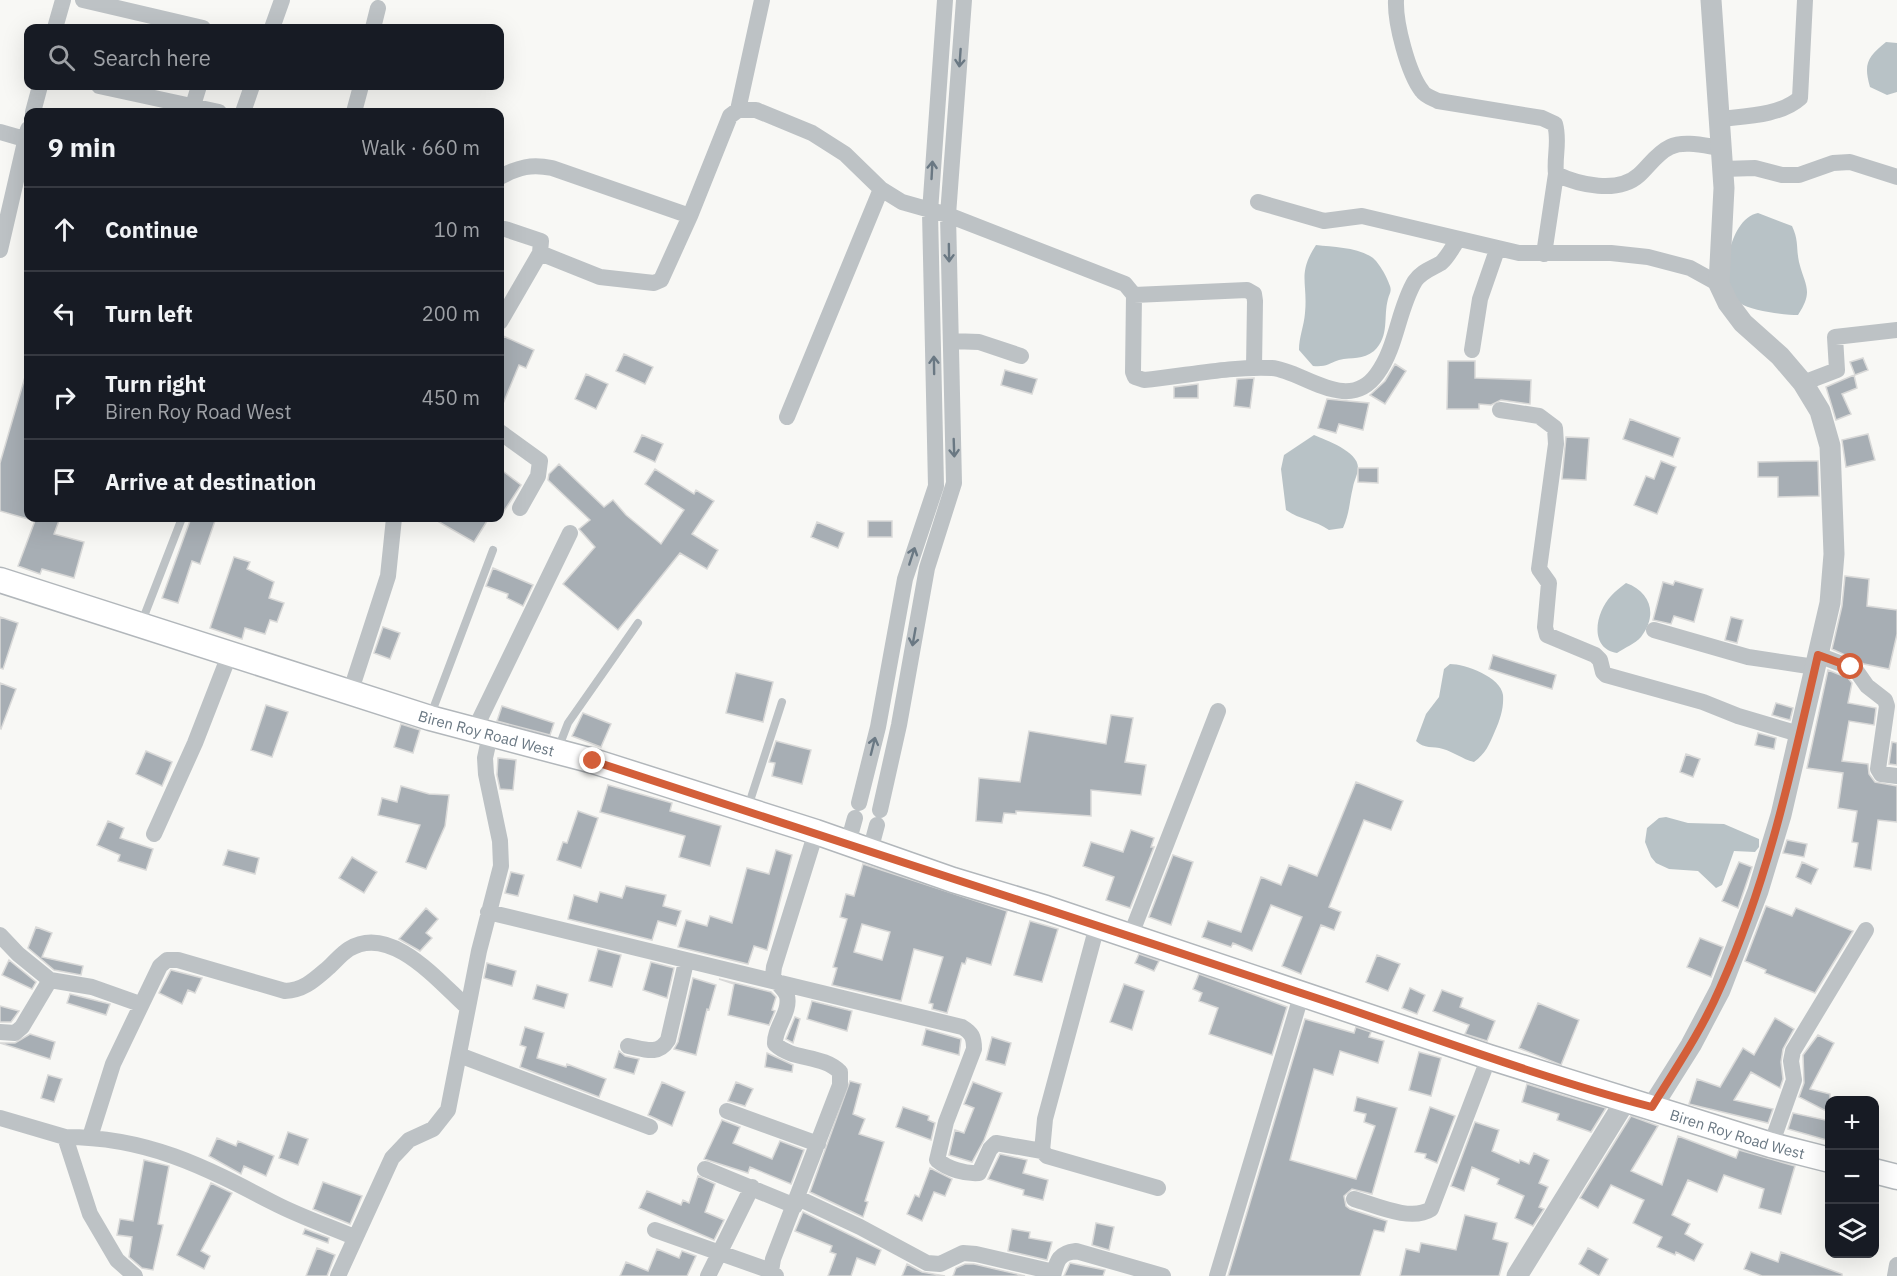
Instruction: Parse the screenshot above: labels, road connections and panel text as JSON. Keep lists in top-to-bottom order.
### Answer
{
  "streets": {
    "main road": ["Biren Roy Road West"]
  },
  "page": {
    "search": "Search here",
    "heading": ["9 min", "Walk · 660 m"],
    "list": [
      ["Continue", "10 m"],
      ["Turn left", "200 m"],
      ["Turn right", "Biren Roy Road West", "450 m"],
      "Arrive at destination"
    ],
    "map_buttons": ["+", "−"]
  }
}
